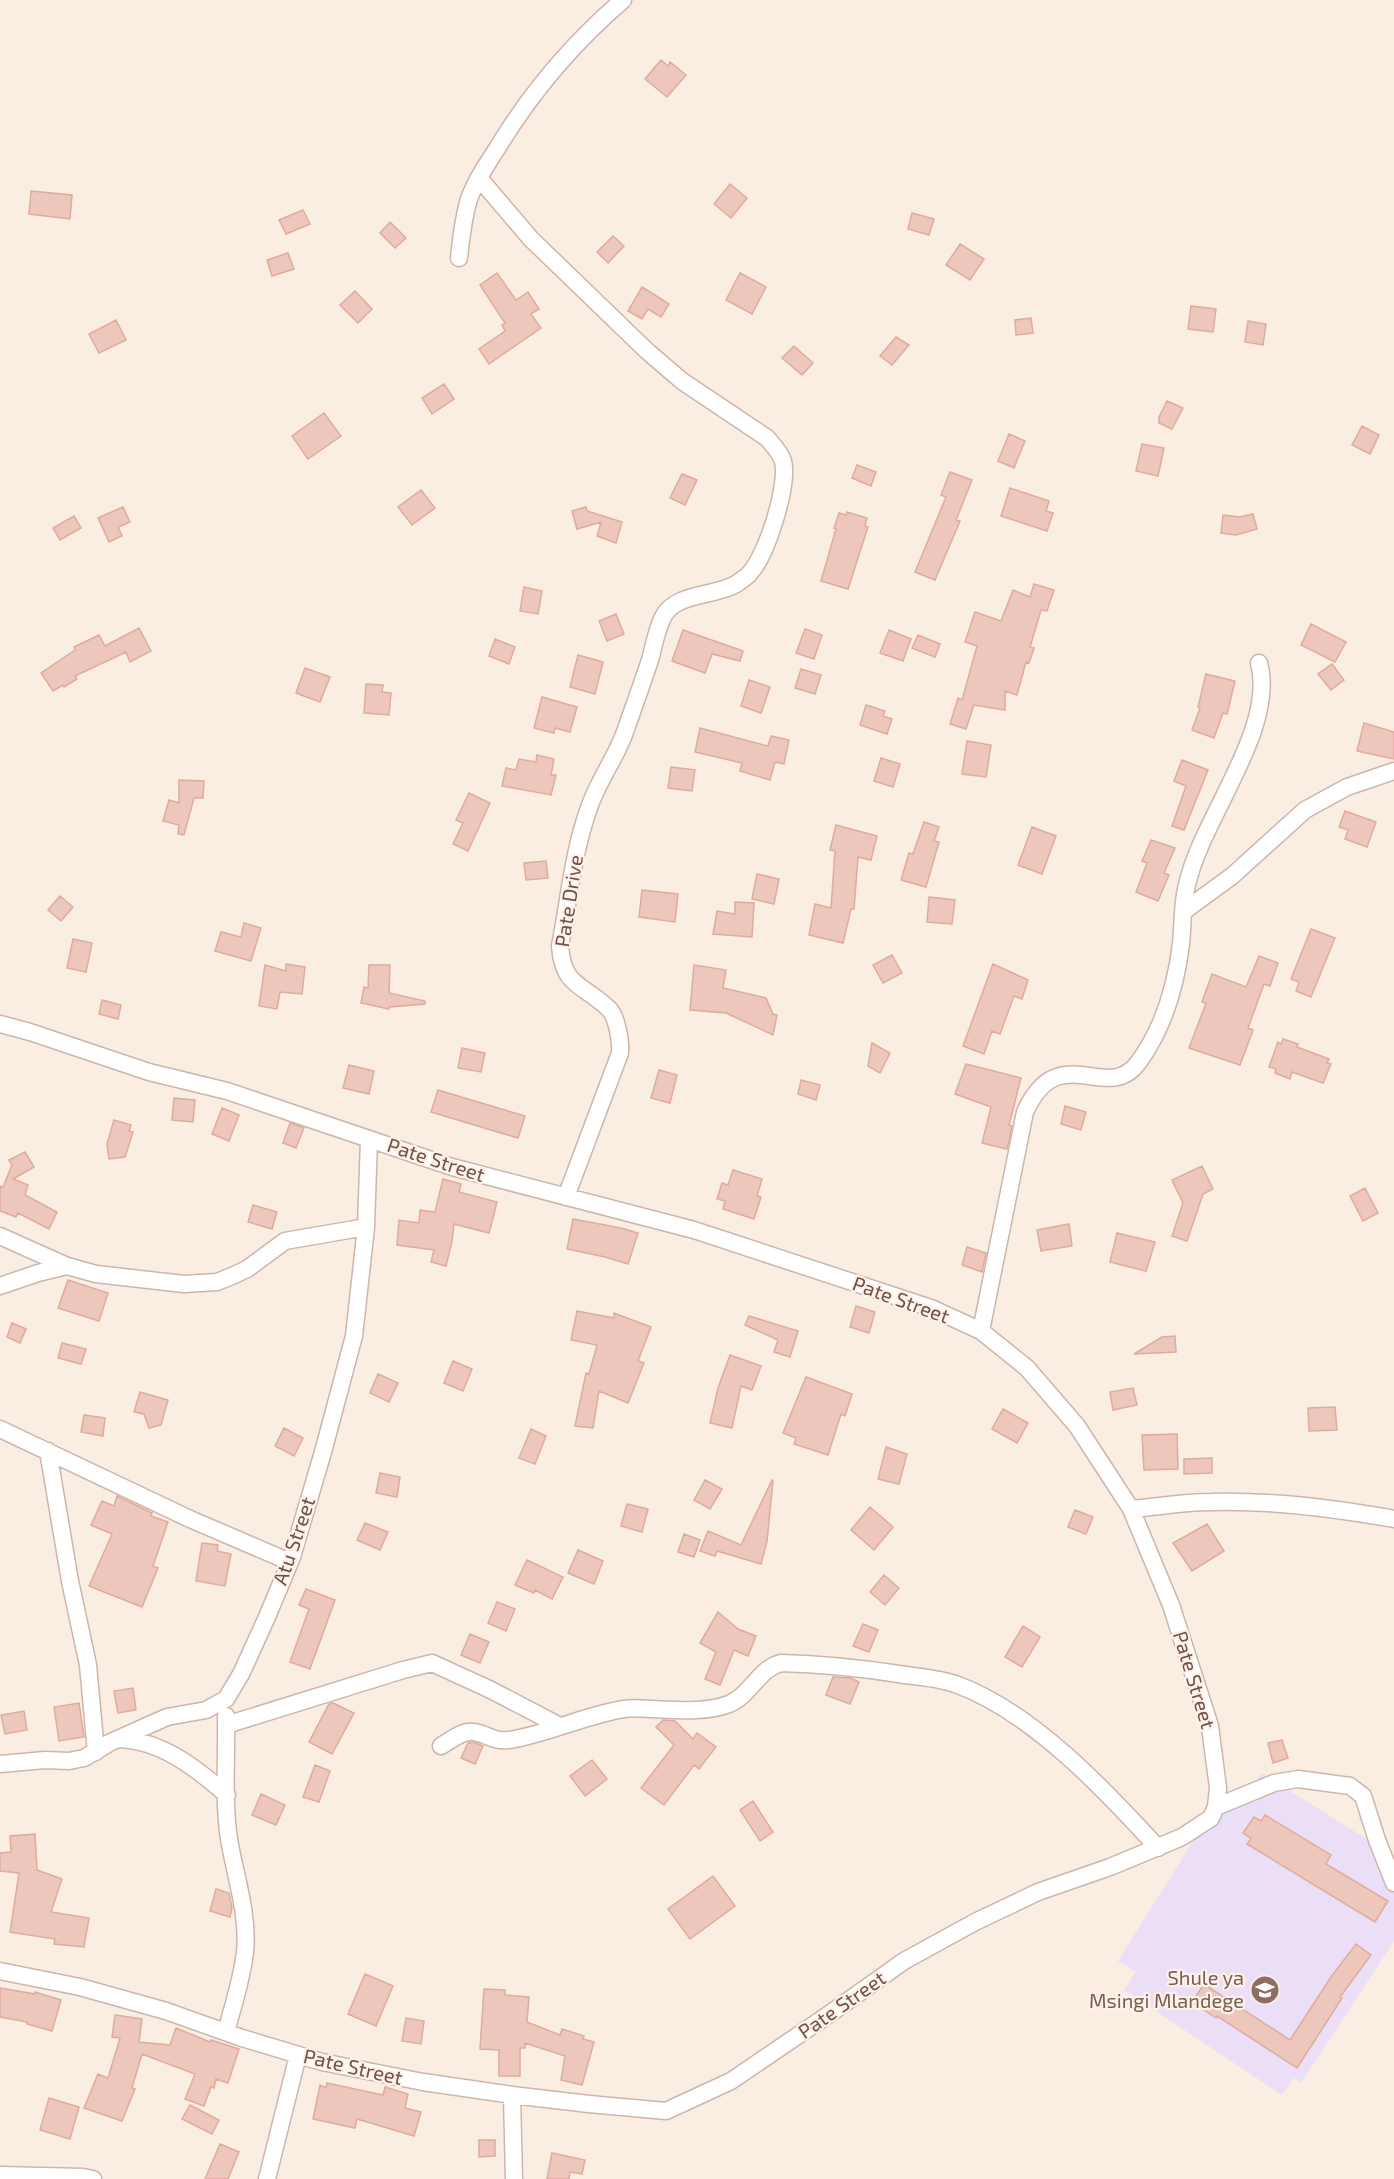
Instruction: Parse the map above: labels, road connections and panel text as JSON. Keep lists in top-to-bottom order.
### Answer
{
  "streets": {
    "street": ["Pate Drive", "Pate Street", "Atu Street"]
  },
  "crossings": [
    ["Pate Drive", "Pate Street"],
    ["Pate Street", "Atu Street"]
  ],
  "places": {
    "school or university": ["Shule ya Msingi Mlandege"]
  }
}
